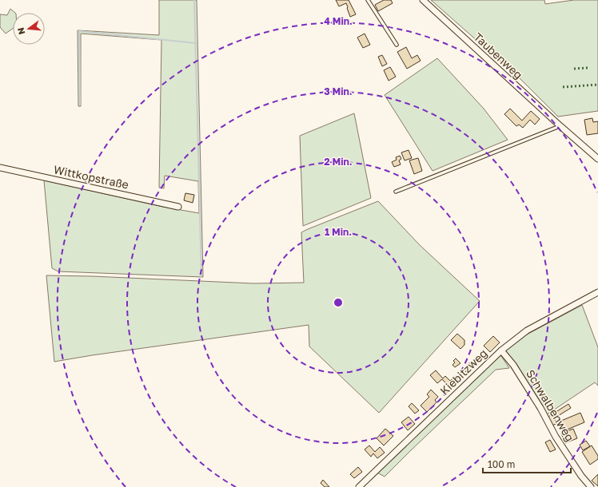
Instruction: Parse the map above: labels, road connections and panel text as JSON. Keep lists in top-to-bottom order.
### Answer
{
  "streets": {
    "street": [
      "Taubenweg",
      "Wittkopstraße",
      "Kiebitzweg",
      "Schwalbenweg"
    ]
  },
  "crossings": [
    ["Kiebitzweg", "Schwalbenweg"]
  ],
  "scale_bar": "100 m",
  "north": "left",
  "rings": [
    "4 Min.",
    "3 Min.",
    "2 Min.",
    "1 Min."
  ]
}
